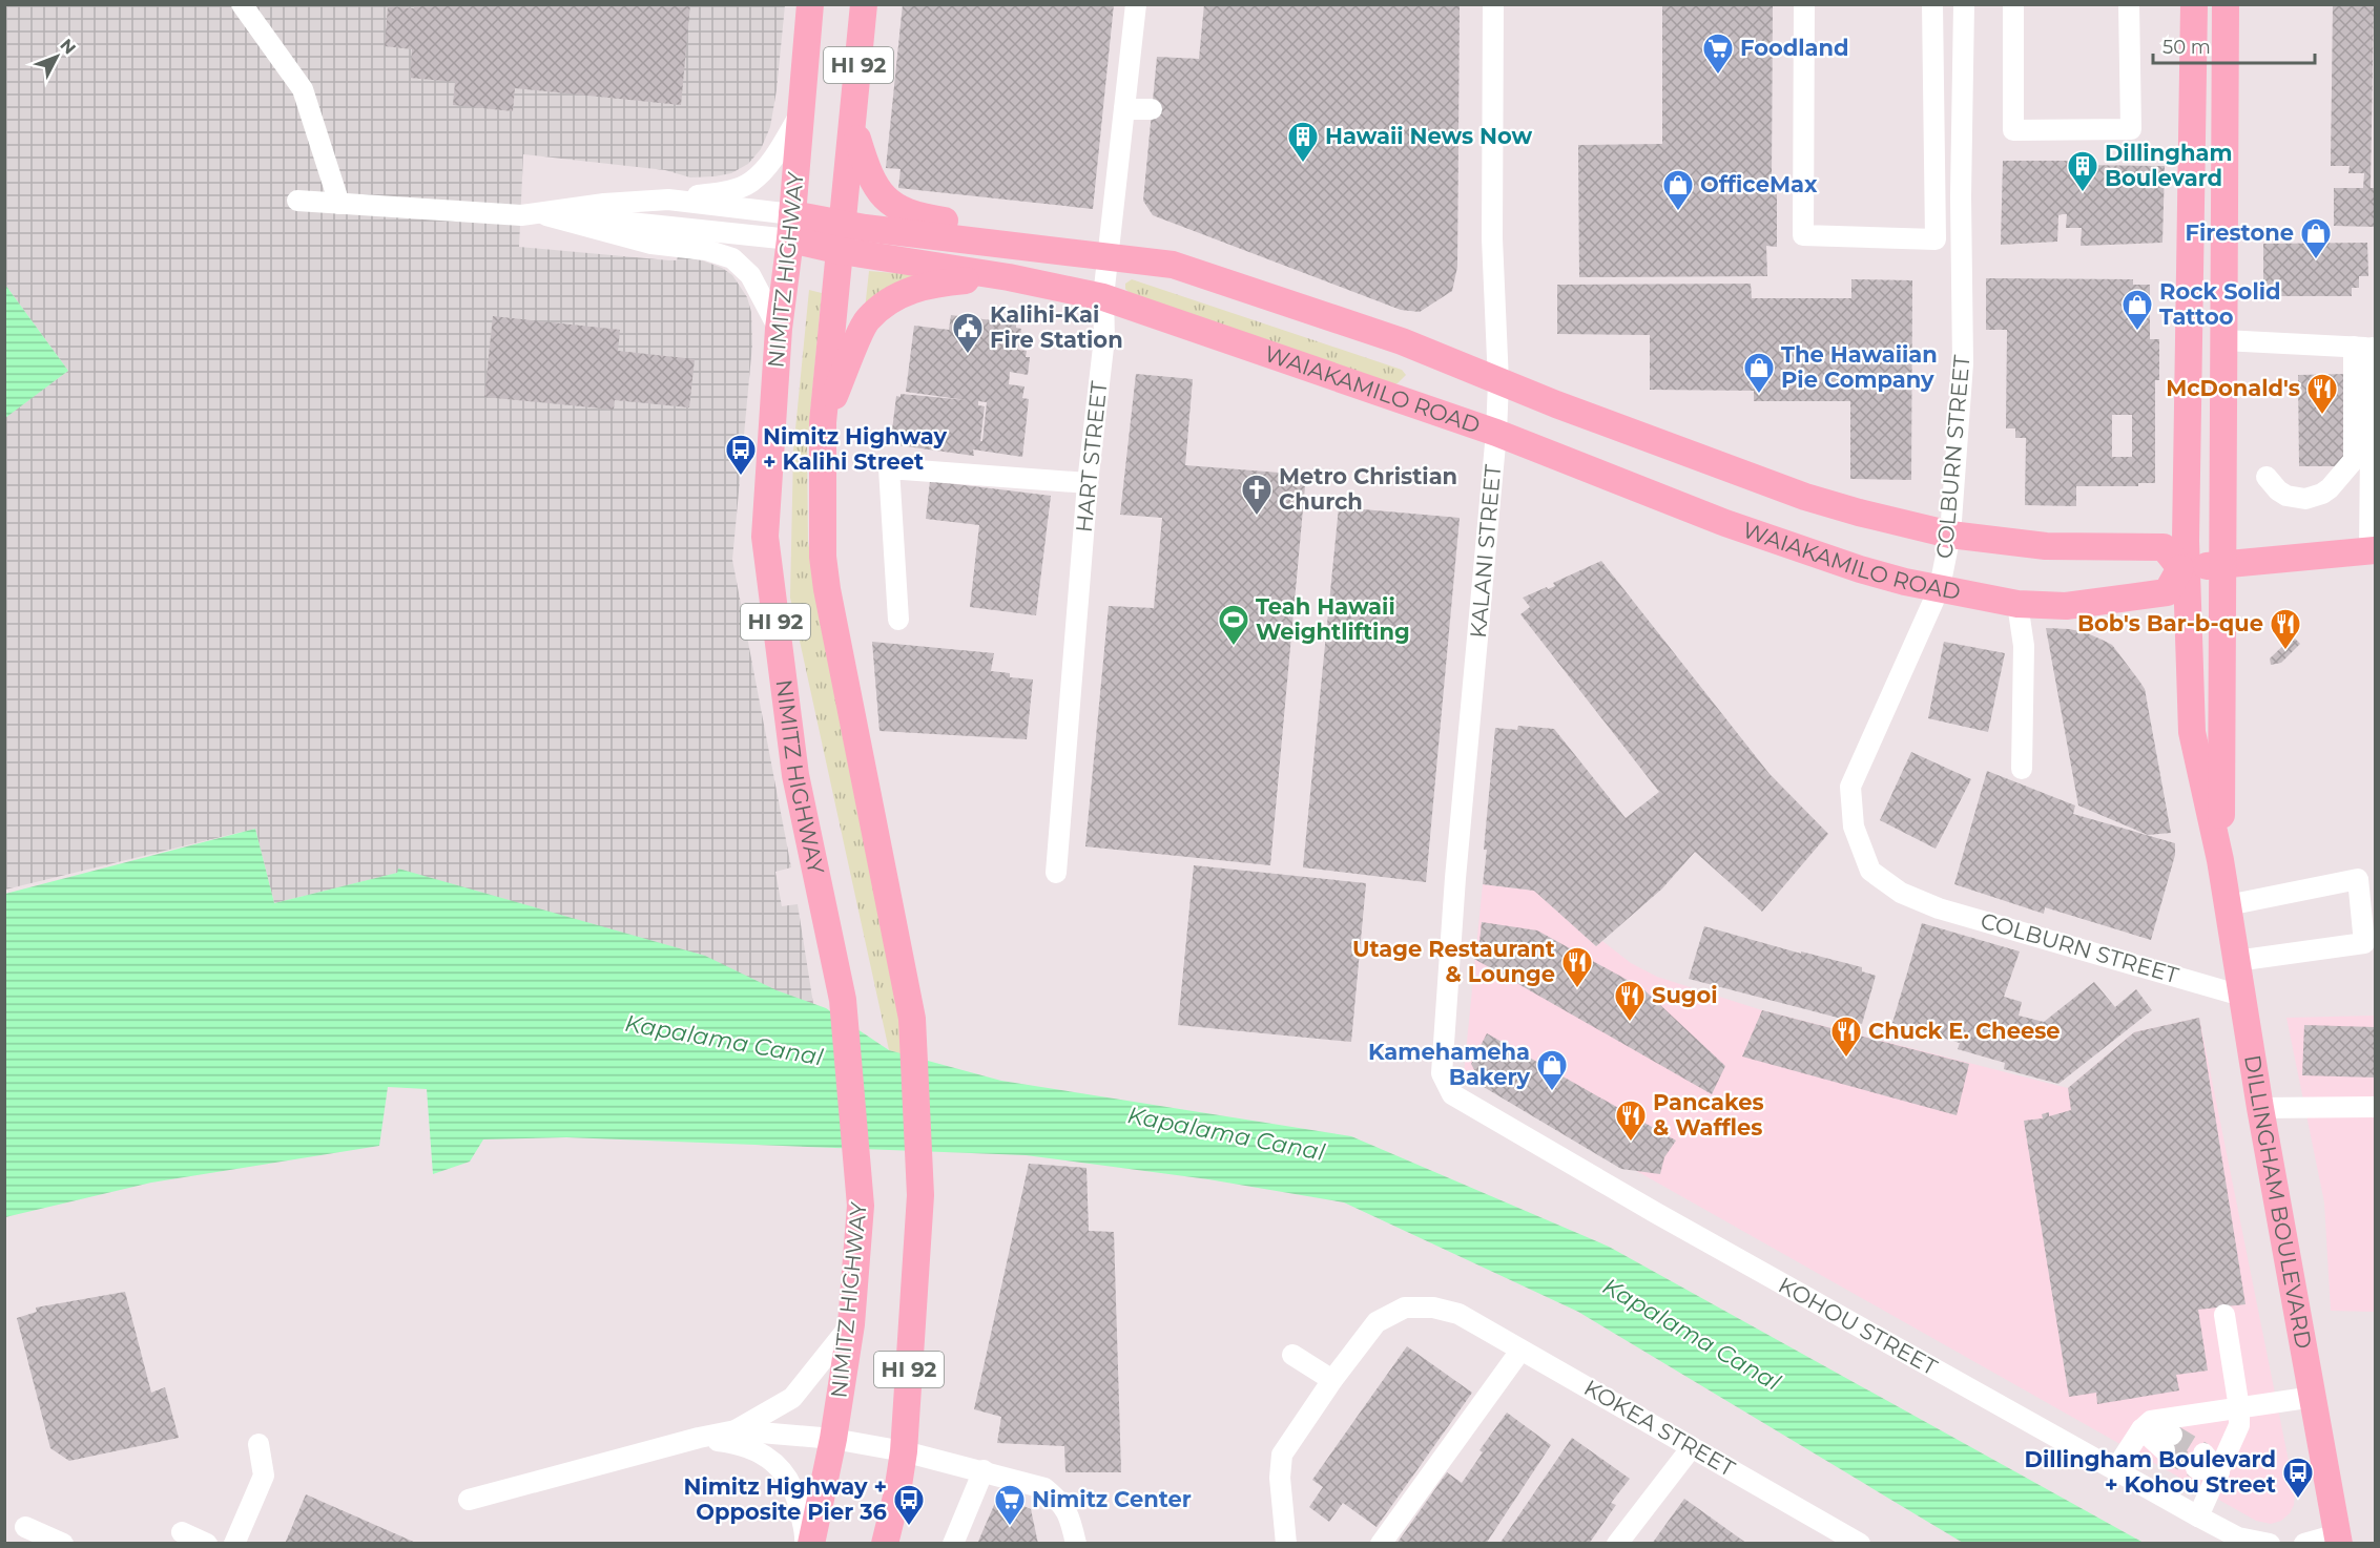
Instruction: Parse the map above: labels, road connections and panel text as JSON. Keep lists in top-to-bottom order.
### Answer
{
  "streets": {
    "main road": [
      "HI 92",
      "NIMITZ HIGHWAY",
      "WAIAKAMILO ROAD",
      "DILLINGHAM BOULEVARD"
    ],
    "street": [
      "HART STREET",
      "COLBURN STREET",
      "KALANI STREET",
      "KOHOU STREET",
      "KOKEA STREET"
    ]
  },
  "crossings": [
    ["HI 92", "WAIAKAMILO ROAD"],
    ["NIMITZ HIGHWAY", "WAIAKAMILO ROAD"],
    ["WAIAKAMILO ROAD", "HART STREET"],
    ["WAIAKAMILO ROAD", "COLBURN STREET"],
    ["WAIAKAMILO ROAD", "KALANI STREET"],
    ["WAIAKAMILO ROAD", "DILLINGHAM BOULEVARD"],
    ["COLBURN STREET", "DILLINGHAM BOULEVARD"],
    ["KALANI STREET", "KOHOU STREET"]
  ],
  "water": ["Kapalama Canal"],
  "places": {
    "supermarket": ["Foodland", "Nimitz Center"],
    "building": ["Hawaii News Now", "Dillingham Boulevard"],
    "shop": [
      "OfficeMax",
      "Firestone",
      "Rock Solid Tattoo",
      "The Hawaiian Pie Company",
      "Kamehameha Bakery"
    ],
    "public building": ["Kalihi-Kai Fire Station"],
    "restaurant": [
      "McDonald's",
      "Bob's Bar-b-que",
      "Utage Restaurant & Lounge",
      "Sugoi",
      "Chuck E. Cheese",
      "Pancakes & Waffles"
    ],
    "bus stop": ["Nimitz Highway + Kalihi Street", "Dillingham Boulevard + Kohou Street", "Nimitz Highway + Opposite Pier 36"],
    "church": ["Metro Christian Church"],
    "sports": ["Teah Hawaii Weightlifting"]
  },
  "scale_bar": "50 m",
  "north": "top right"
}
